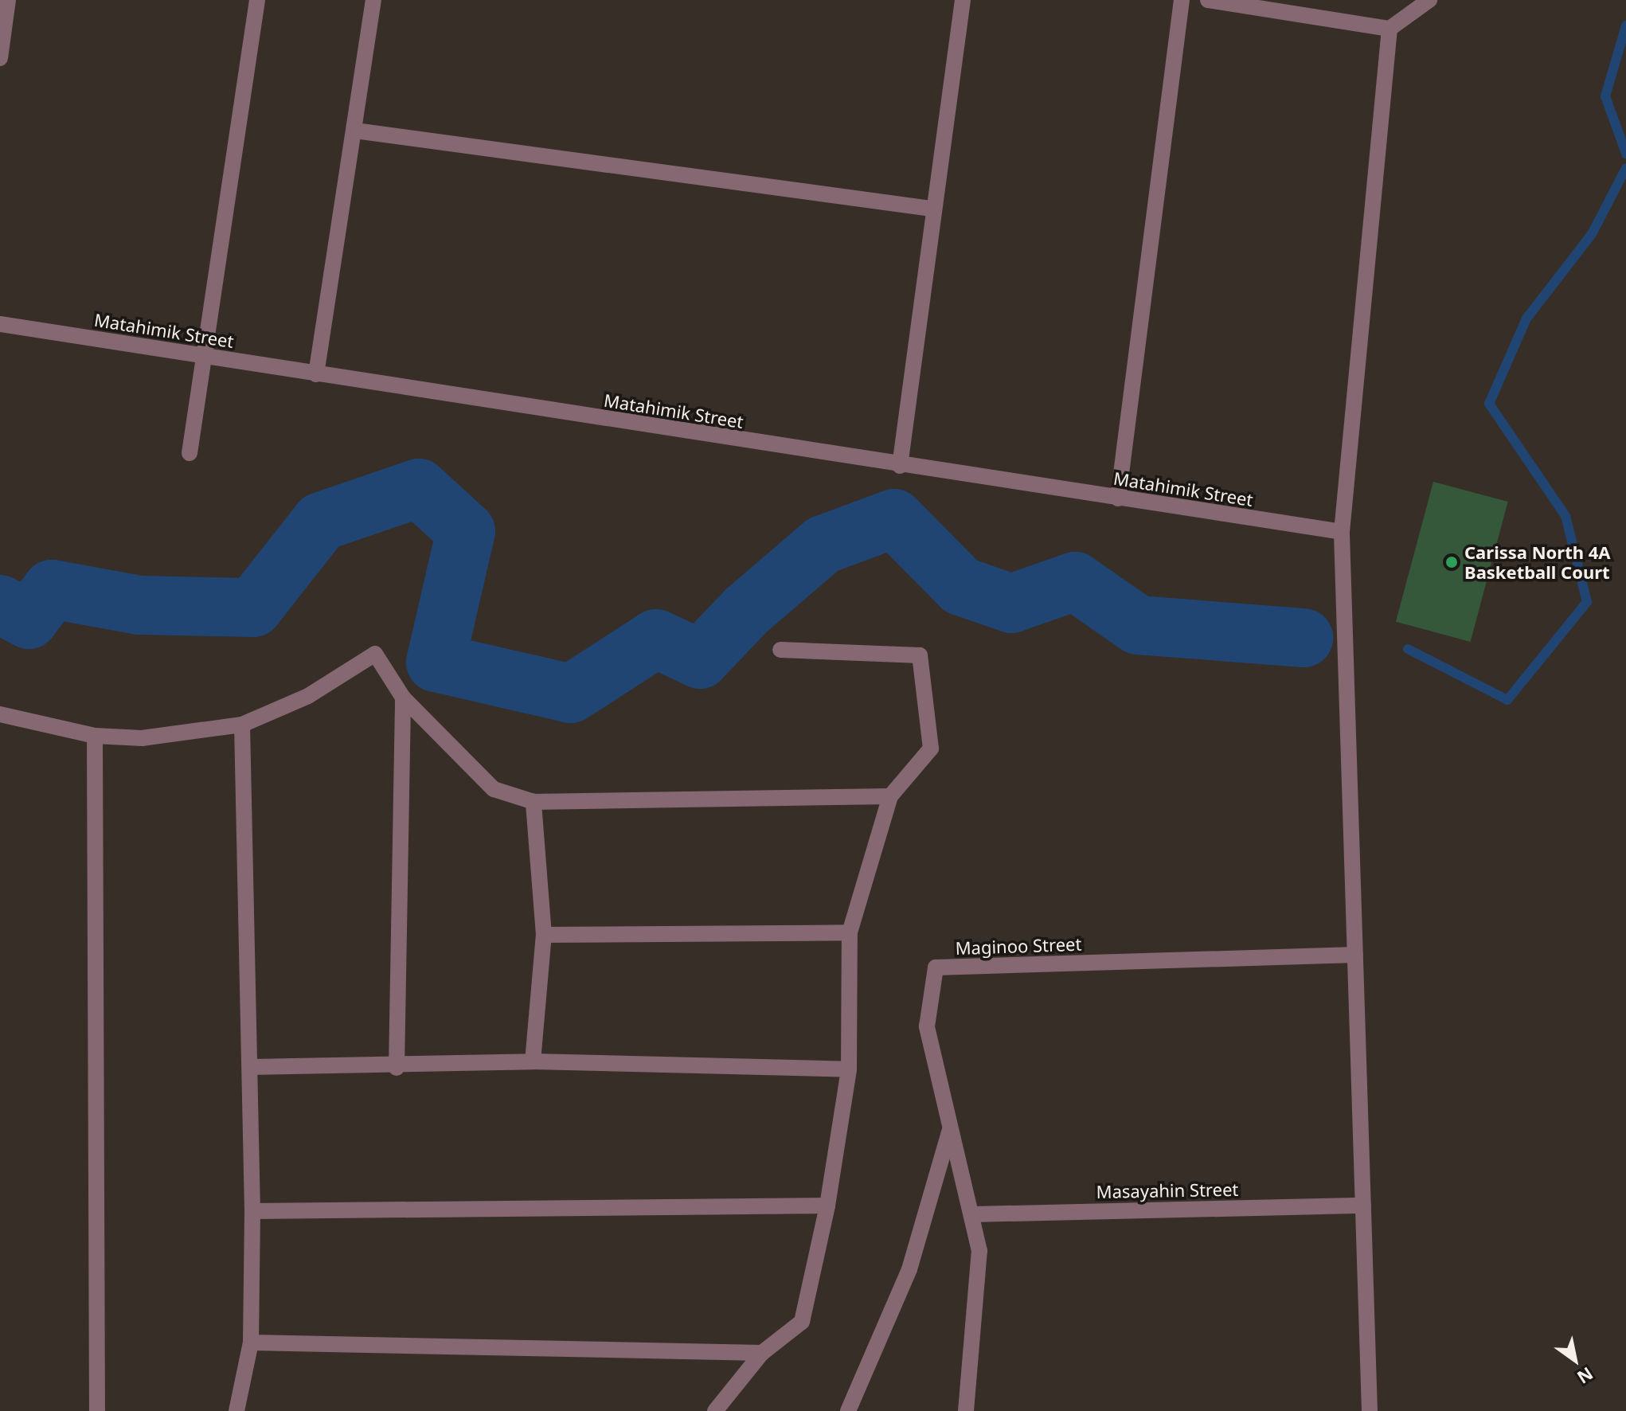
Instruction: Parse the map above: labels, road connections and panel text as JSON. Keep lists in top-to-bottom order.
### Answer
{
  "streets": {
    "street": ["Matahimik Street", "Maginoo Street", "Masayahin Street"]
  },
  "crossings": [
    ["Maginoo Street", "Masayahin Street"]
  ],
  "places": ["Carissa North 4A Basketball Court"],
  "north": "bottom right"
}
